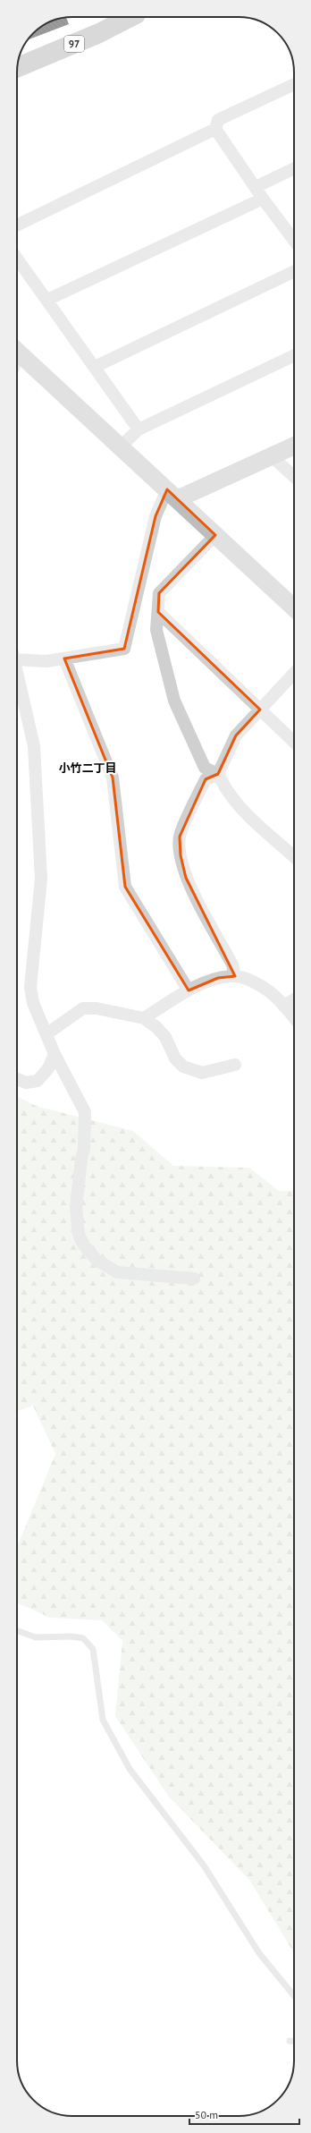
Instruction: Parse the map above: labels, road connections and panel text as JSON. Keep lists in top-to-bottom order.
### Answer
{
  "streets": {
    "main road": ["97"]
  },
  "districts": ["小竹二丁目"],
  "scale_bar": "50 m"
}
